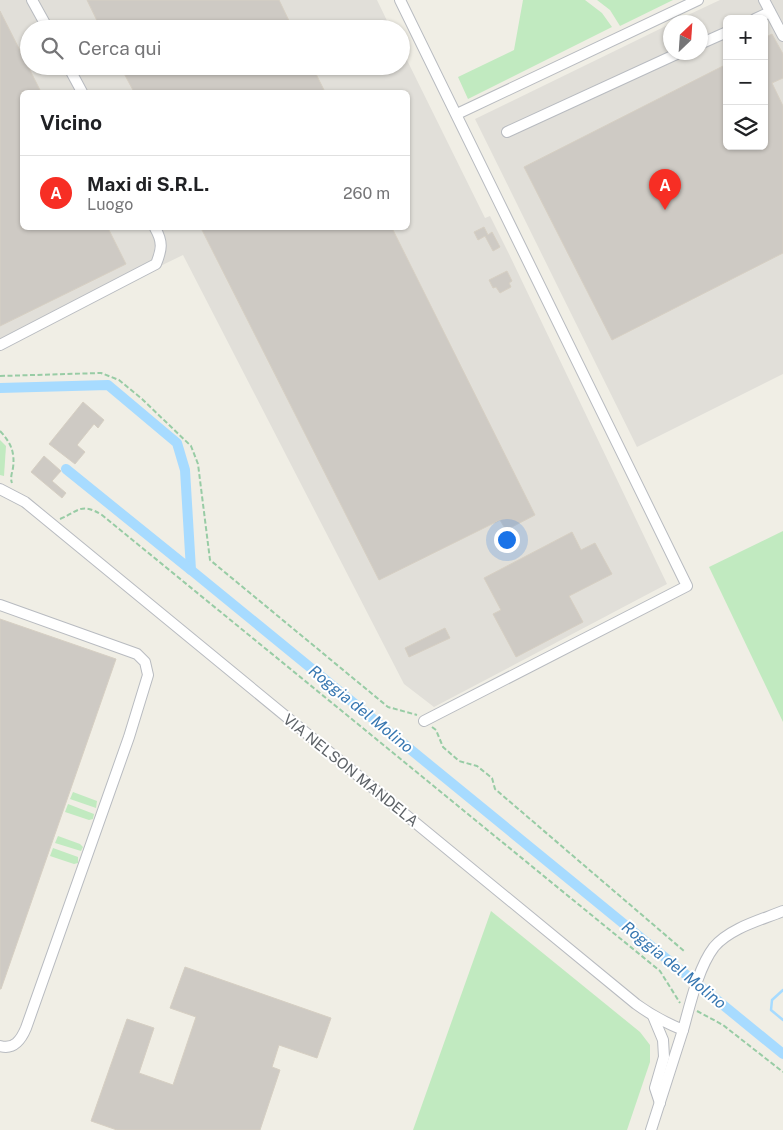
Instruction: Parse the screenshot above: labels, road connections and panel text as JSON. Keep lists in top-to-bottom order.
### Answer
{
  "streets": {
    "street": ["VIA NELSON MANDELA"]
  },
  "water": ["Roggia del Molino"],
  "north": "top right",
  "page": {
    "map_buttons": ["+", "−"],
    "search": "Cerca qui",
    "heading": "Vicino",
    "list": [
      {
        "mark": "A",
        "name": "Maxi di S.R.L.",
        "note": "Luogo",
        "value": "260 m"
      }
    ],
    "pins": "A"
  }
}
